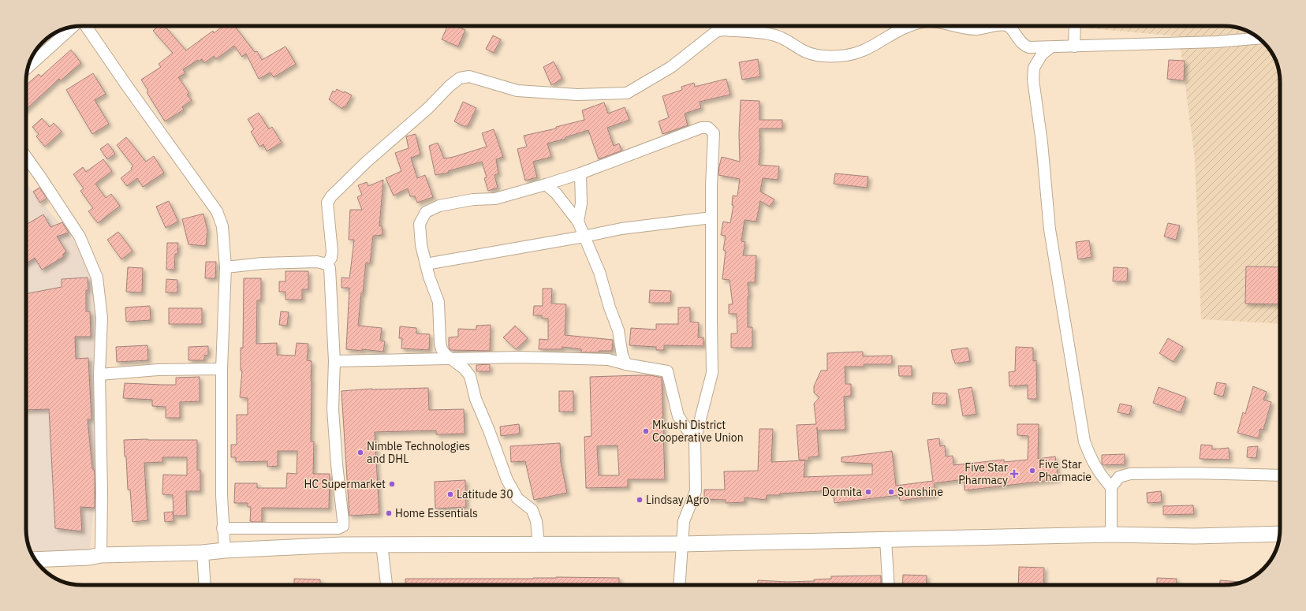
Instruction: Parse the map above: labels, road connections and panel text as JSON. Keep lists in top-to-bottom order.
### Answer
{
  "places": {
    "other": [
      "Mkushi District Cooperative Union",
      "Nimble Technologies and DHL",
      "Five Star Pharmacie",
      "HC Supermarket",
      "Dormita",
      "Sunshine",
      "Latitude 30",
      "Lindsay Agro",
      "Home Essentials"
    ],
    "health": ["Five Star Pharmacy"]
  }
}
